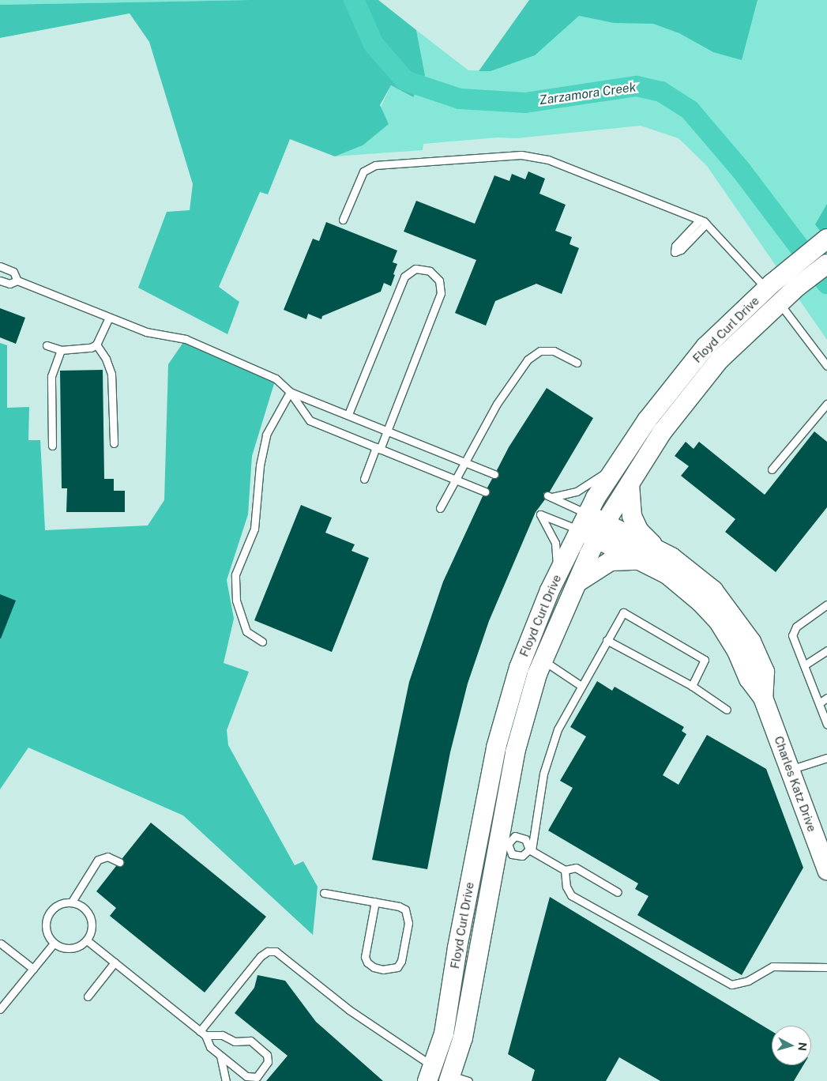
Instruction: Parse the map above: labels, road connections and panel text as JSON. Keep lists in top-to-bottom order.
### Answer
{
  "streets": {
    "street": ["Floyd Curl Drive", "Charles Katz Drive"]
  },
  "crossings": [
    ["Floyd Curl Drive", "Charles Katz Drive"]
  ],
  "water": ["Zarzamora Creek"],
  "north": "right"
}
